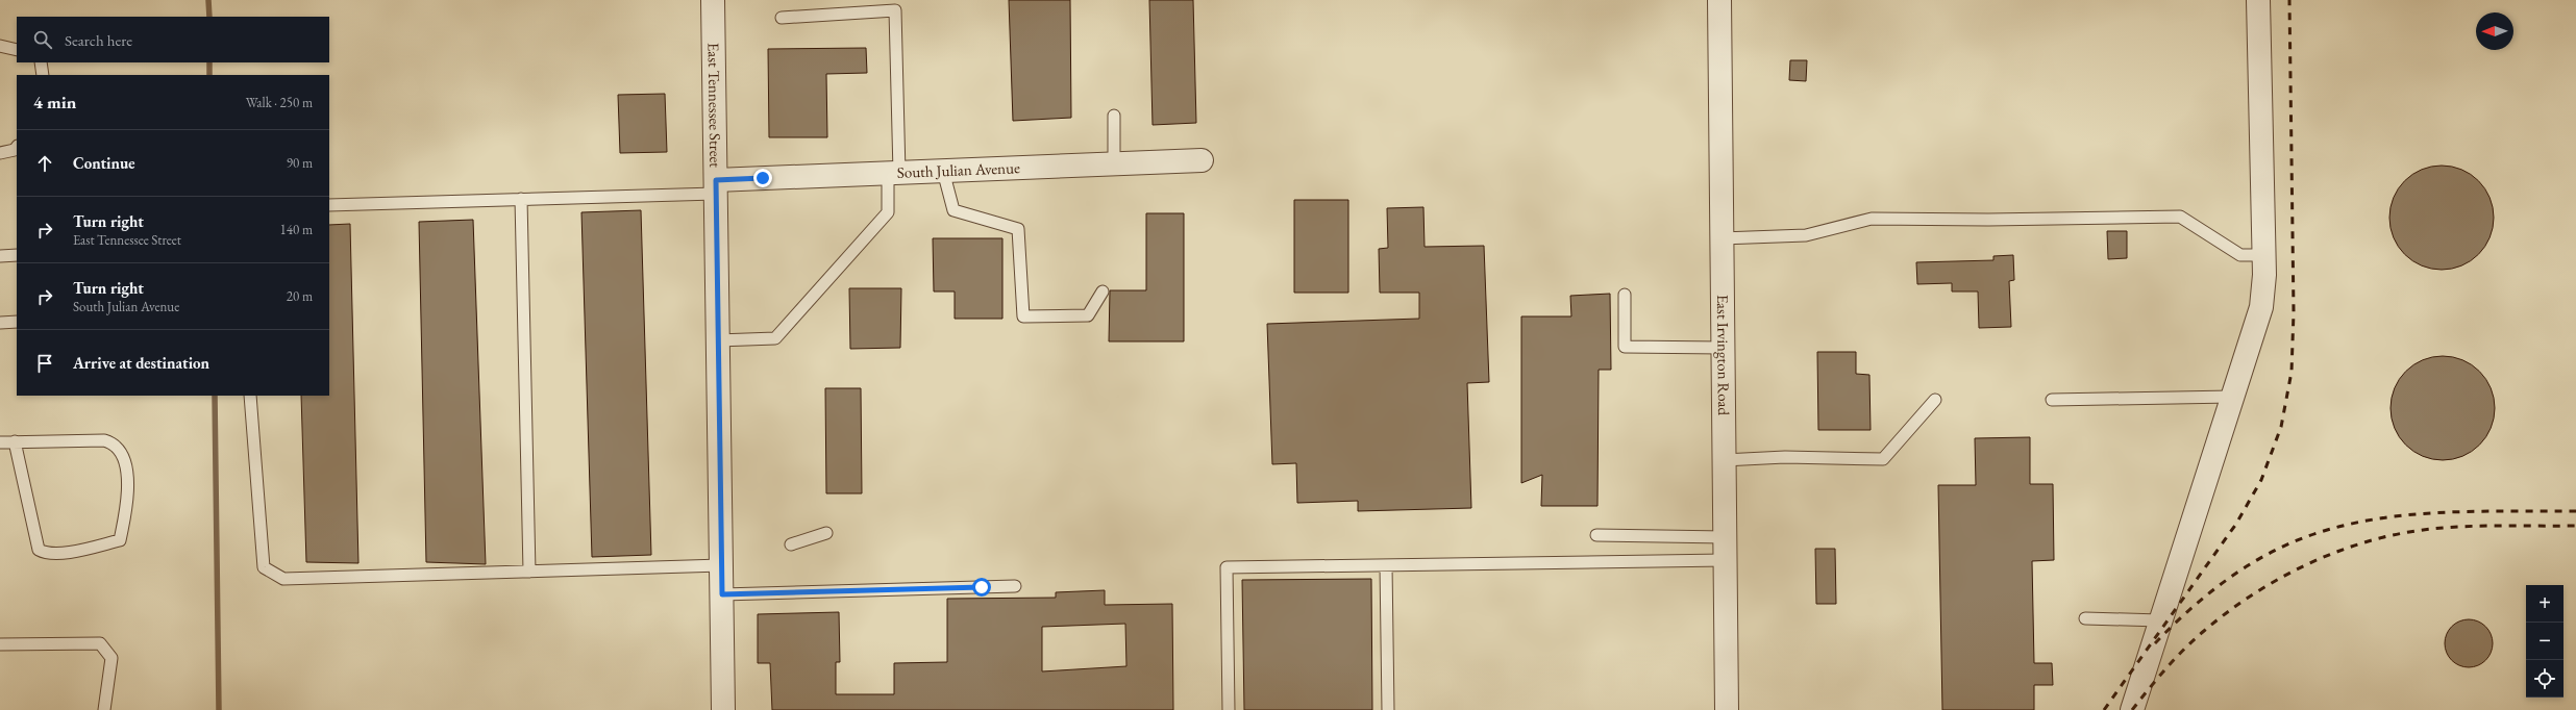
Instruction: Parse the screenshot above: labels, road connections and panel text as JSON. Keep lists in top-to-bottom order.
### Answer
{
  "streets": {
    "street": ["East Tennessee Street", "South Julian Avenue", "East Irvington Road"]
  },
  "crossings": [
    ["East Tennessee Street", "South Julian Avenue"]
  ],
  "north": "left",
  "page": {
    "search": "Search here",
    "heading": ["4 min", "Walk · 250 m"],
    "list": [
      ["Continue", "90 m"],
      ["Turn right", "East Tennessee Street", "140 m"],
      ["Turn right", "South Julian Avenue", "20 m"],
      "Arrive at destination"
    ],
    "map_buttons": ["+", "−"]
  }
}
